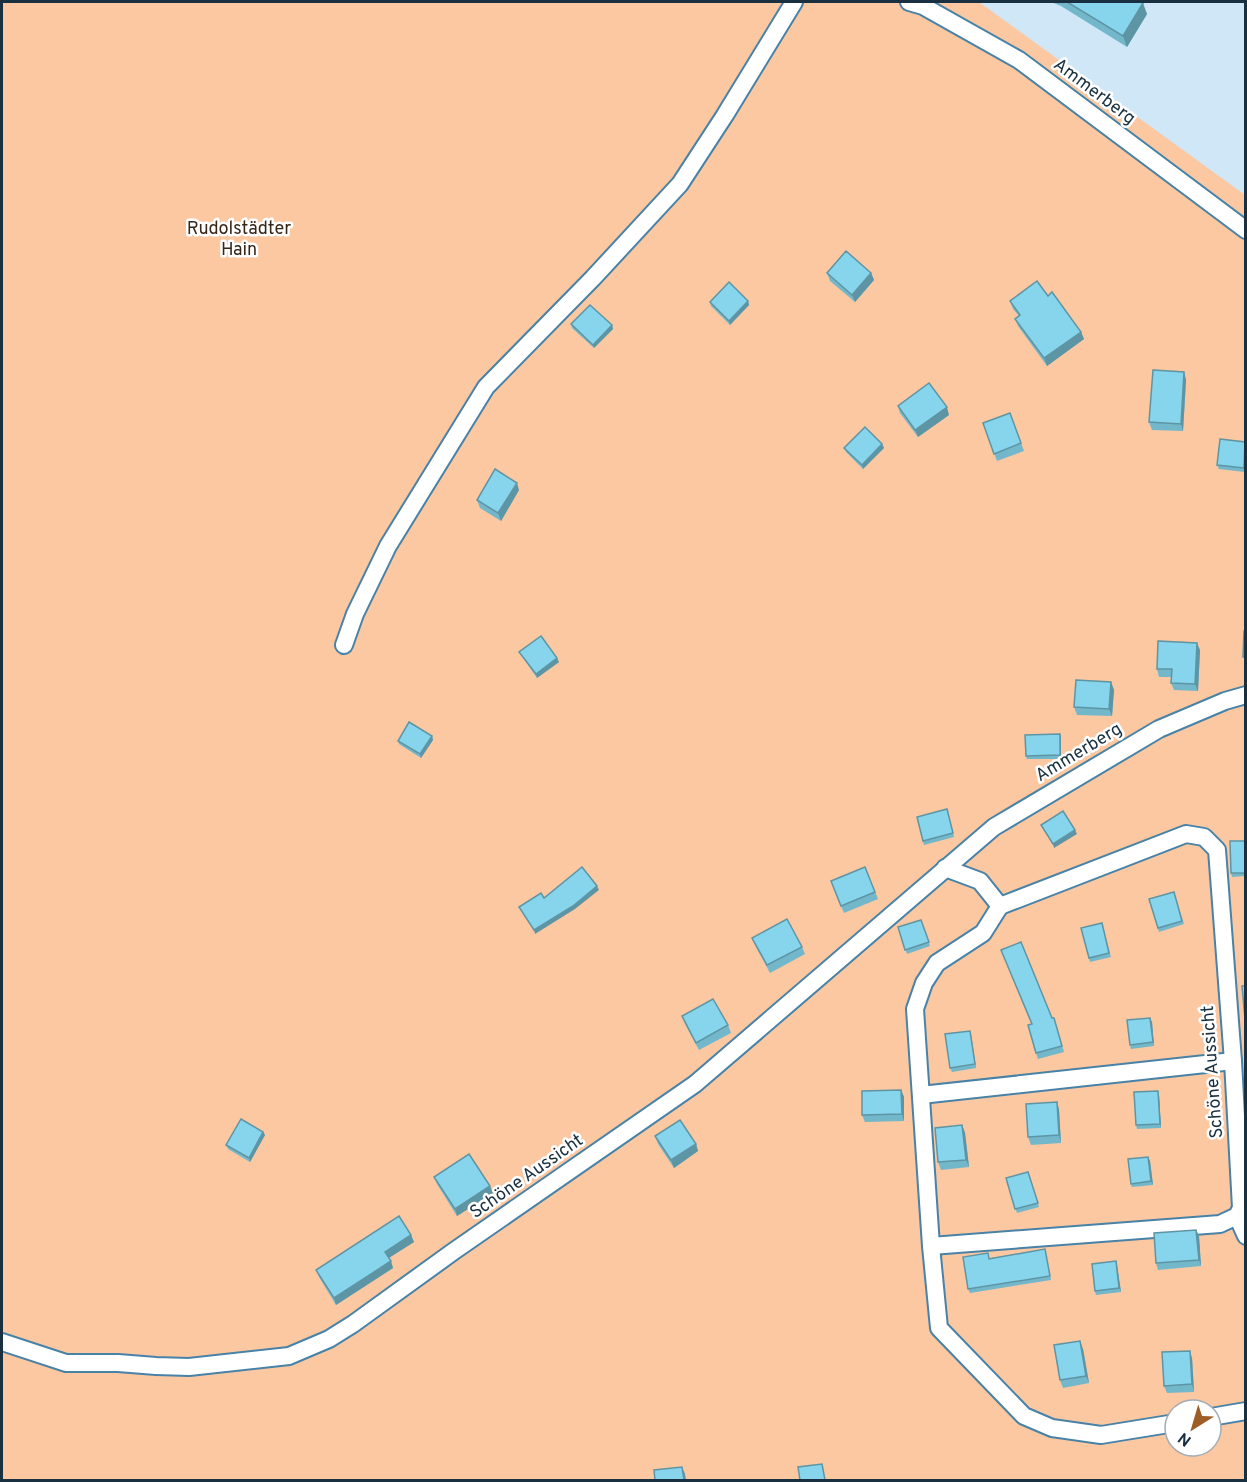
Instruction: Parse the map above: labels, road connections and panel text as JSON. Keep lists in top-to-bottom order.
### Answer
{
  "streets": {
    "lane": ["Ammerberg", "Schöne Aussicht"]
  },
  "crossings": [
    ["Ammerberg", "Schöne Aussicht"]
  ],
  "parks": ["Rudolstädter Hain"],
  "north": "bottom left"
}
